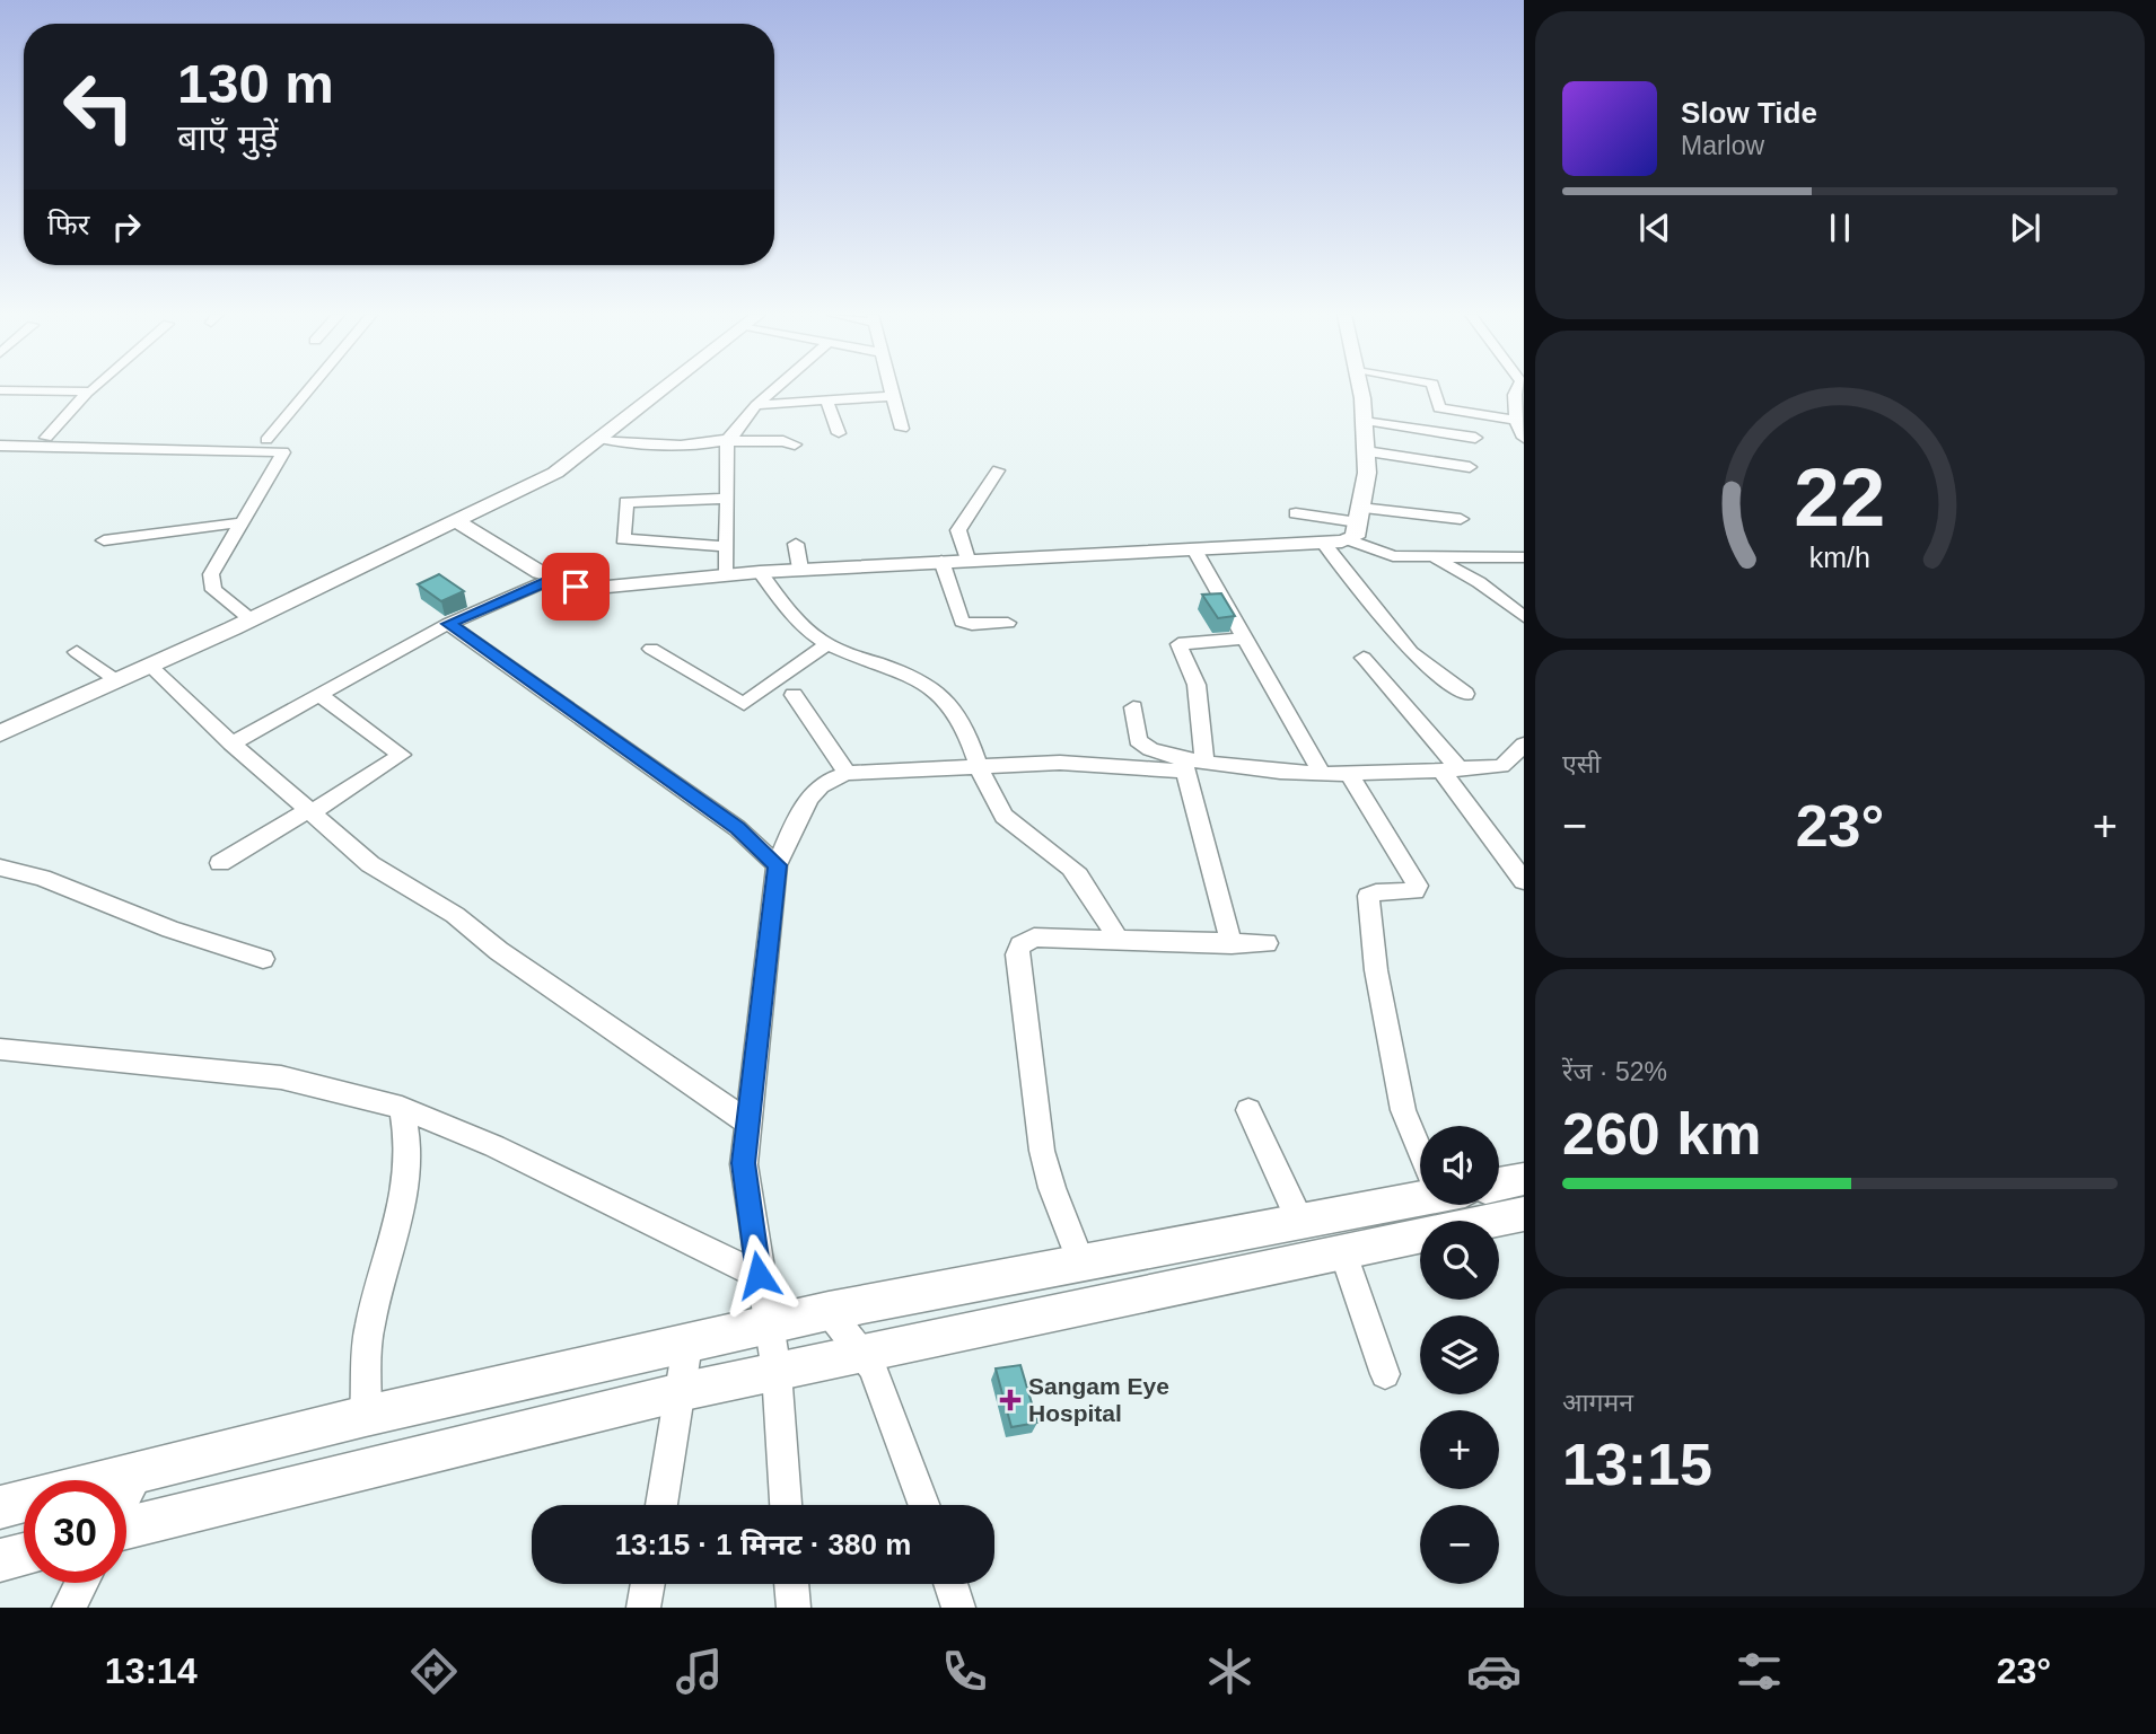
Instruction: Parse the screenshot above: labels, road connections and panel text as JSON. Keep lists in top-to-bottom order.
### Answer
{
  "places": {
    "health": ["Sangam Eye Hospital"]
  },
  "page": {
    "turn": ["130 m", "बाएँ मुड़ें"],
    "song": ["Slow Tide", "Marlow"],
    "then": "फिर",
    "tile": [
      "एसी",
      ["रेंज · 52%", "260 km"],
      ["आगमन", "13:15"]
    ],
    "heat": ["−", "23°", "+"],
    "map_buttons": ["+", "−"],
    "limit": "30",
    "trip": "13:15 · 1 मिनट · 380 m",
    "tabs": ["13:14", "23°"],
    "gauge": ["22", "km/h"]
  }
}
